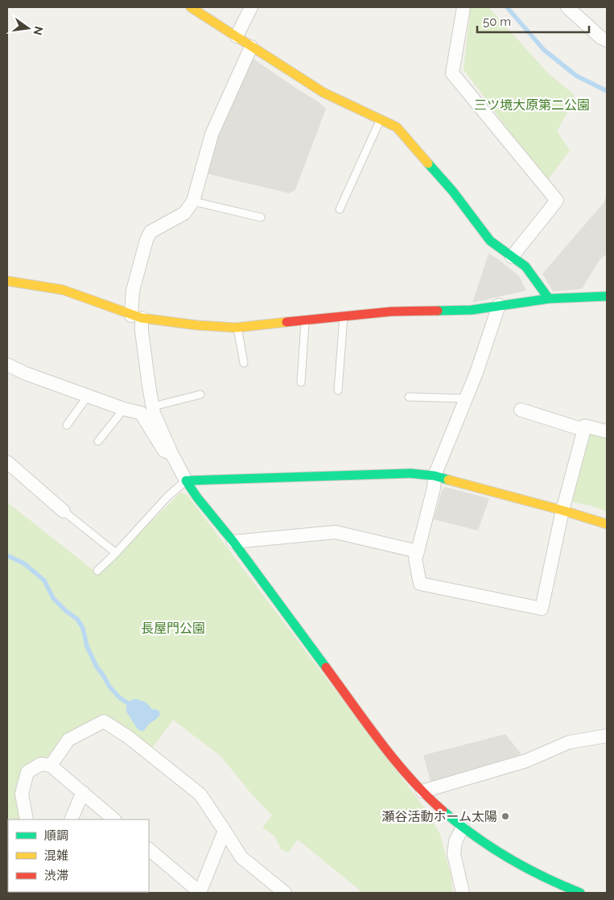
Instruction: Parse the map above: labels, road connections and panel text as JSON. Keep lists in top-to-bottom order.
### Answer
{
  "parks": ["三ツ境大原第二公園", "長屋門公園"],
  "places": ["瀬谷活動ホーム太陽"],
  "legend": ["順調", "混雑", "渋滞"],
  "scale_bar": "50 m",
  "north": "right"
}
